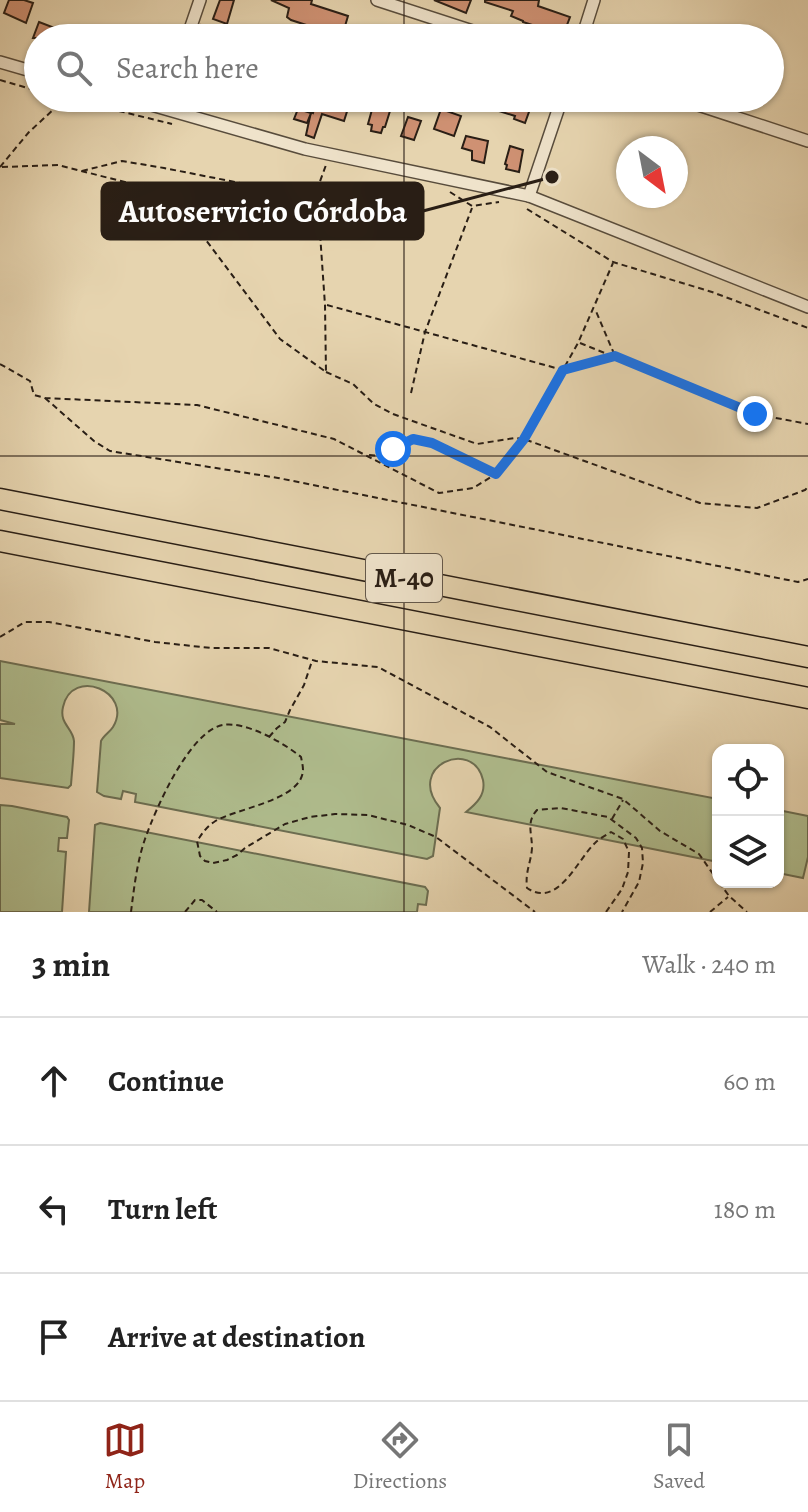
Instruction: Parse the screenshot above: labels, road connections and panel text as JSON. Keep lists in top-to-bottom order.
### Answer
{
  "streets": {
    "highway": ["M-40"]
  },
  "places": ["Autoservicio Córdoba"],
  "north": "bottom right",
  "page": {
    "search": "Search here",
    "heading": ["3 min", "Walk · 240 m"],
    "list": [
      ["Continue", "60 m"],
      ["Turn left", "180 m"],
      "Arrive at destination"
    ],
    "nav": ["Map", "Directions", "Saved"]
  }
}
